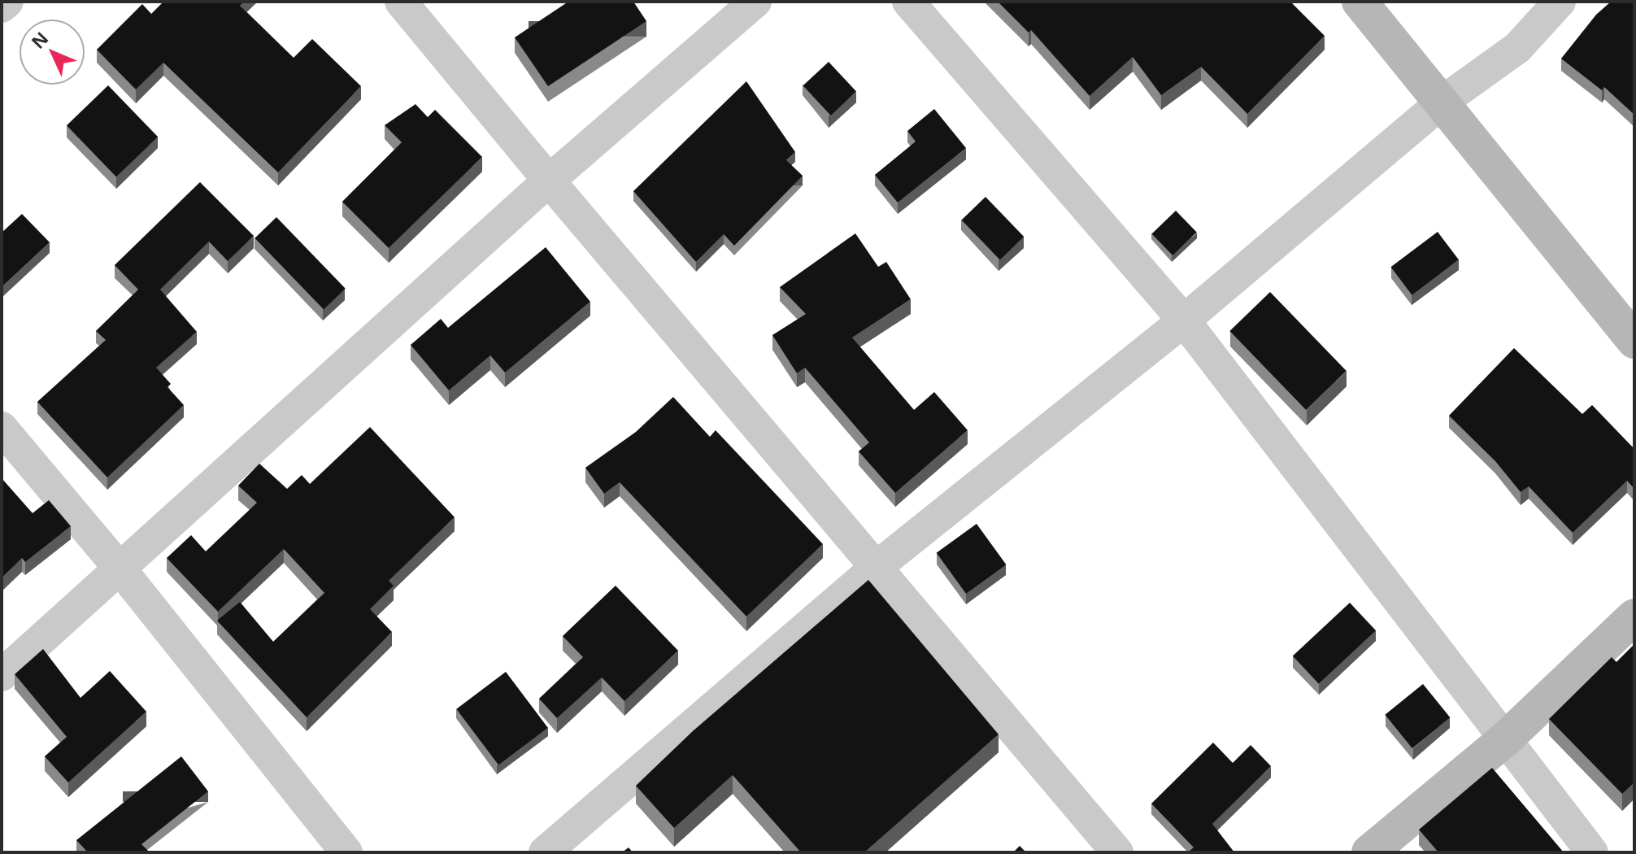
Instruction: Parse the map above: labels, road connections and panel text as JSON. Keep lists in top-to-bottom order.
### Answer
{
  "north": "top left"
}
